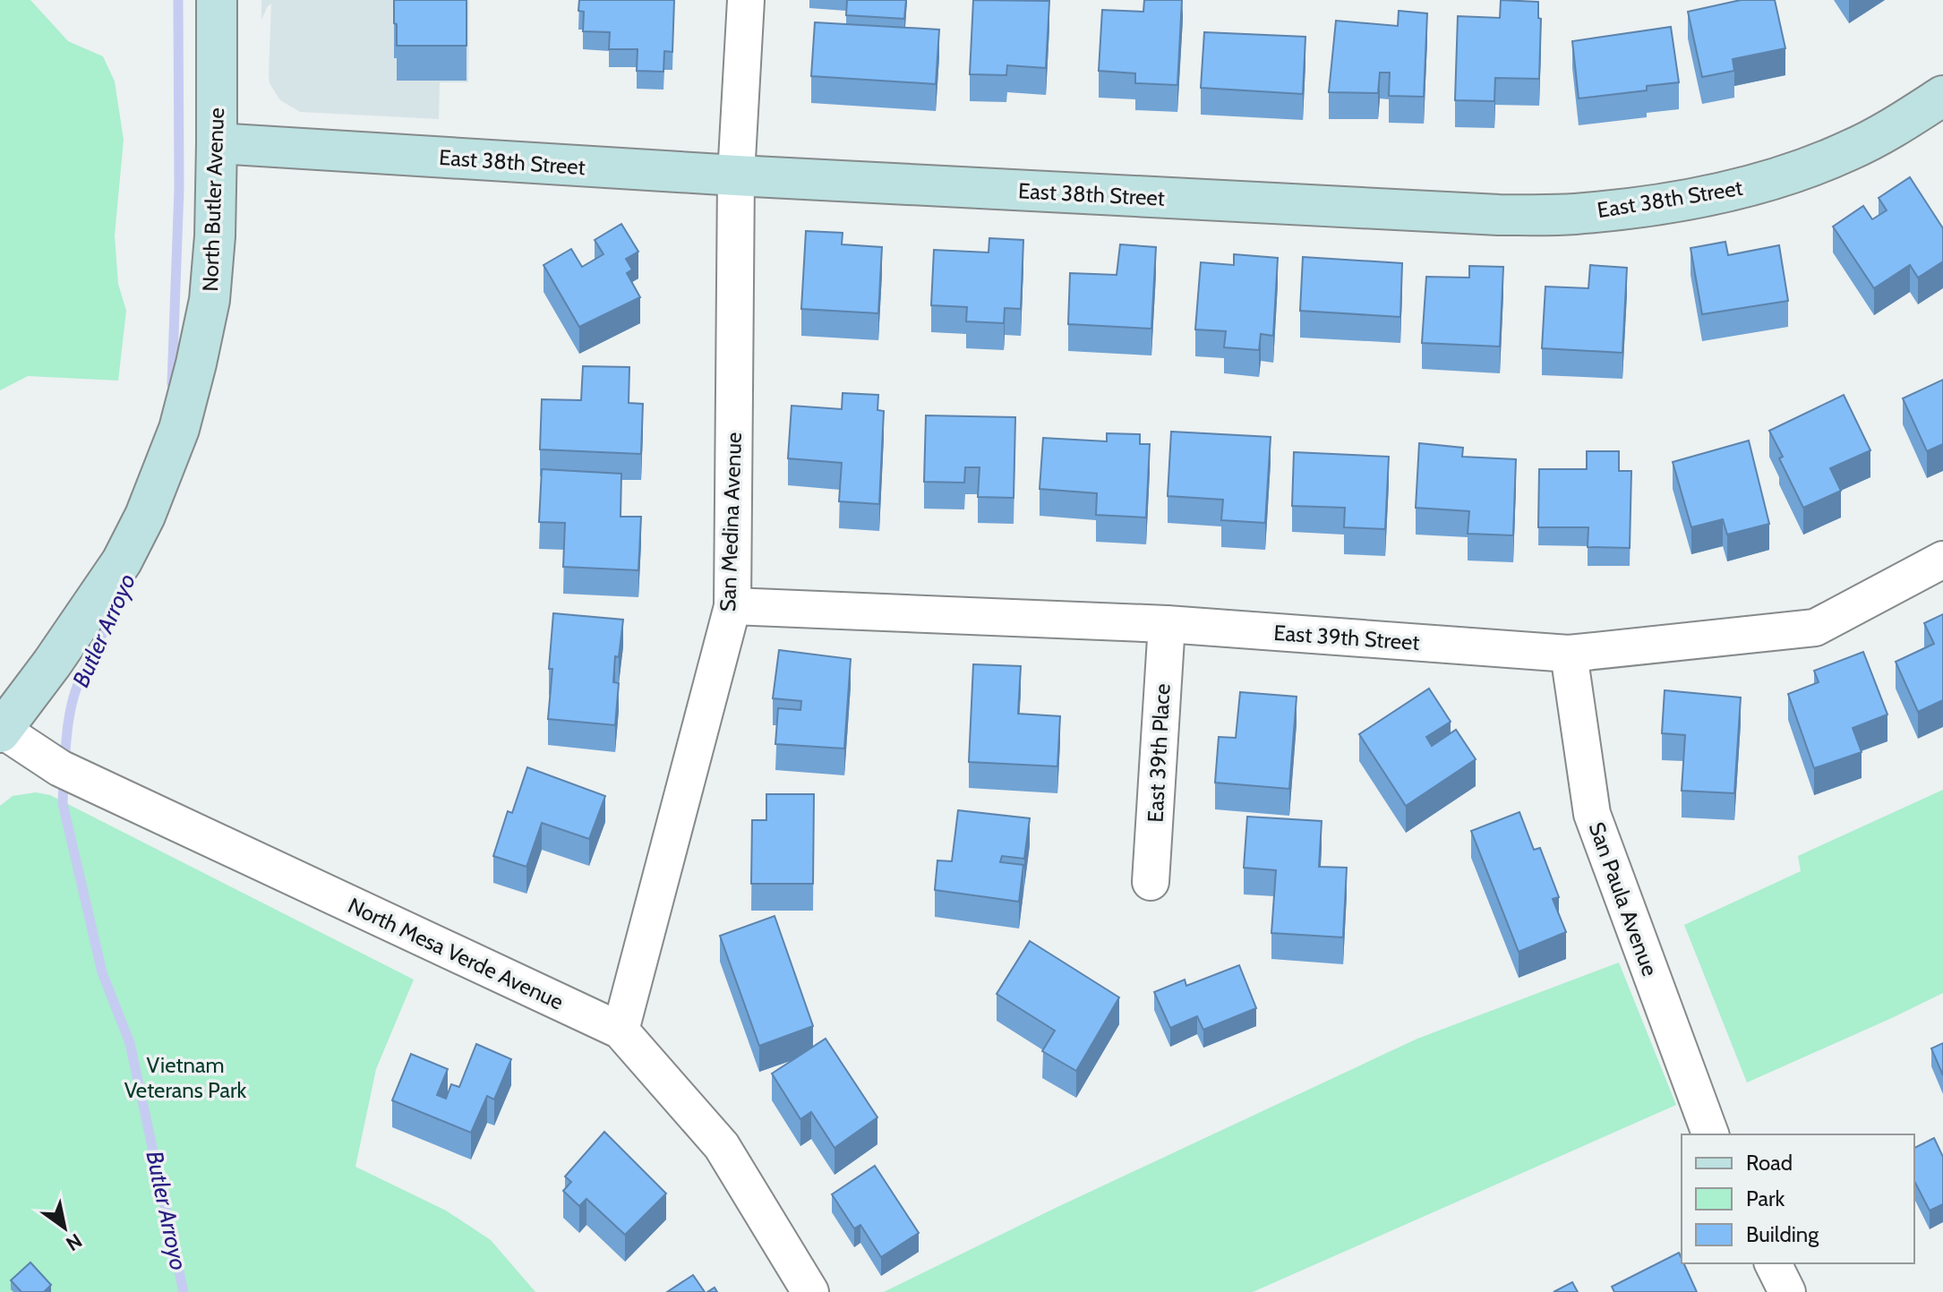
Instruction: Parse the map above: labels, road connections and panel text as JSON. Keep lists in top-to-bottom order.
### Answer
{
  "streets": {
    "street": [
      "East 38th Street",
      "North Butler Avenue",
      "San Medina Avenue",
      "East 39th Street",
      "East 39th Place",
      "San Paula Avenue",
      "North Mesa Verde Avenue"
    ]
  },
  "crossings": [
    ["East 38th Street", "North Butler Avenue"],
    ["East 38th Street", "San Medina Avenue"],
    ["North Butler Avenue", "North Mesa Verde Avenue"],
    ["San Medina Avenue", "East 39th Street"],
    ["San Medina Avenue", "North Mesa Verde Avenue"],
    ["East 39th Street", "East 39th Place"],
    ["East 39th Street", "San Paula Avenue"]
  ],
  "water": ["Butler Arroyo"],
  "parks": ["Vietnam Veterans Park"],
  "legend": ["Road", "Park", "Building"],
  "north": "bottom right"
}
